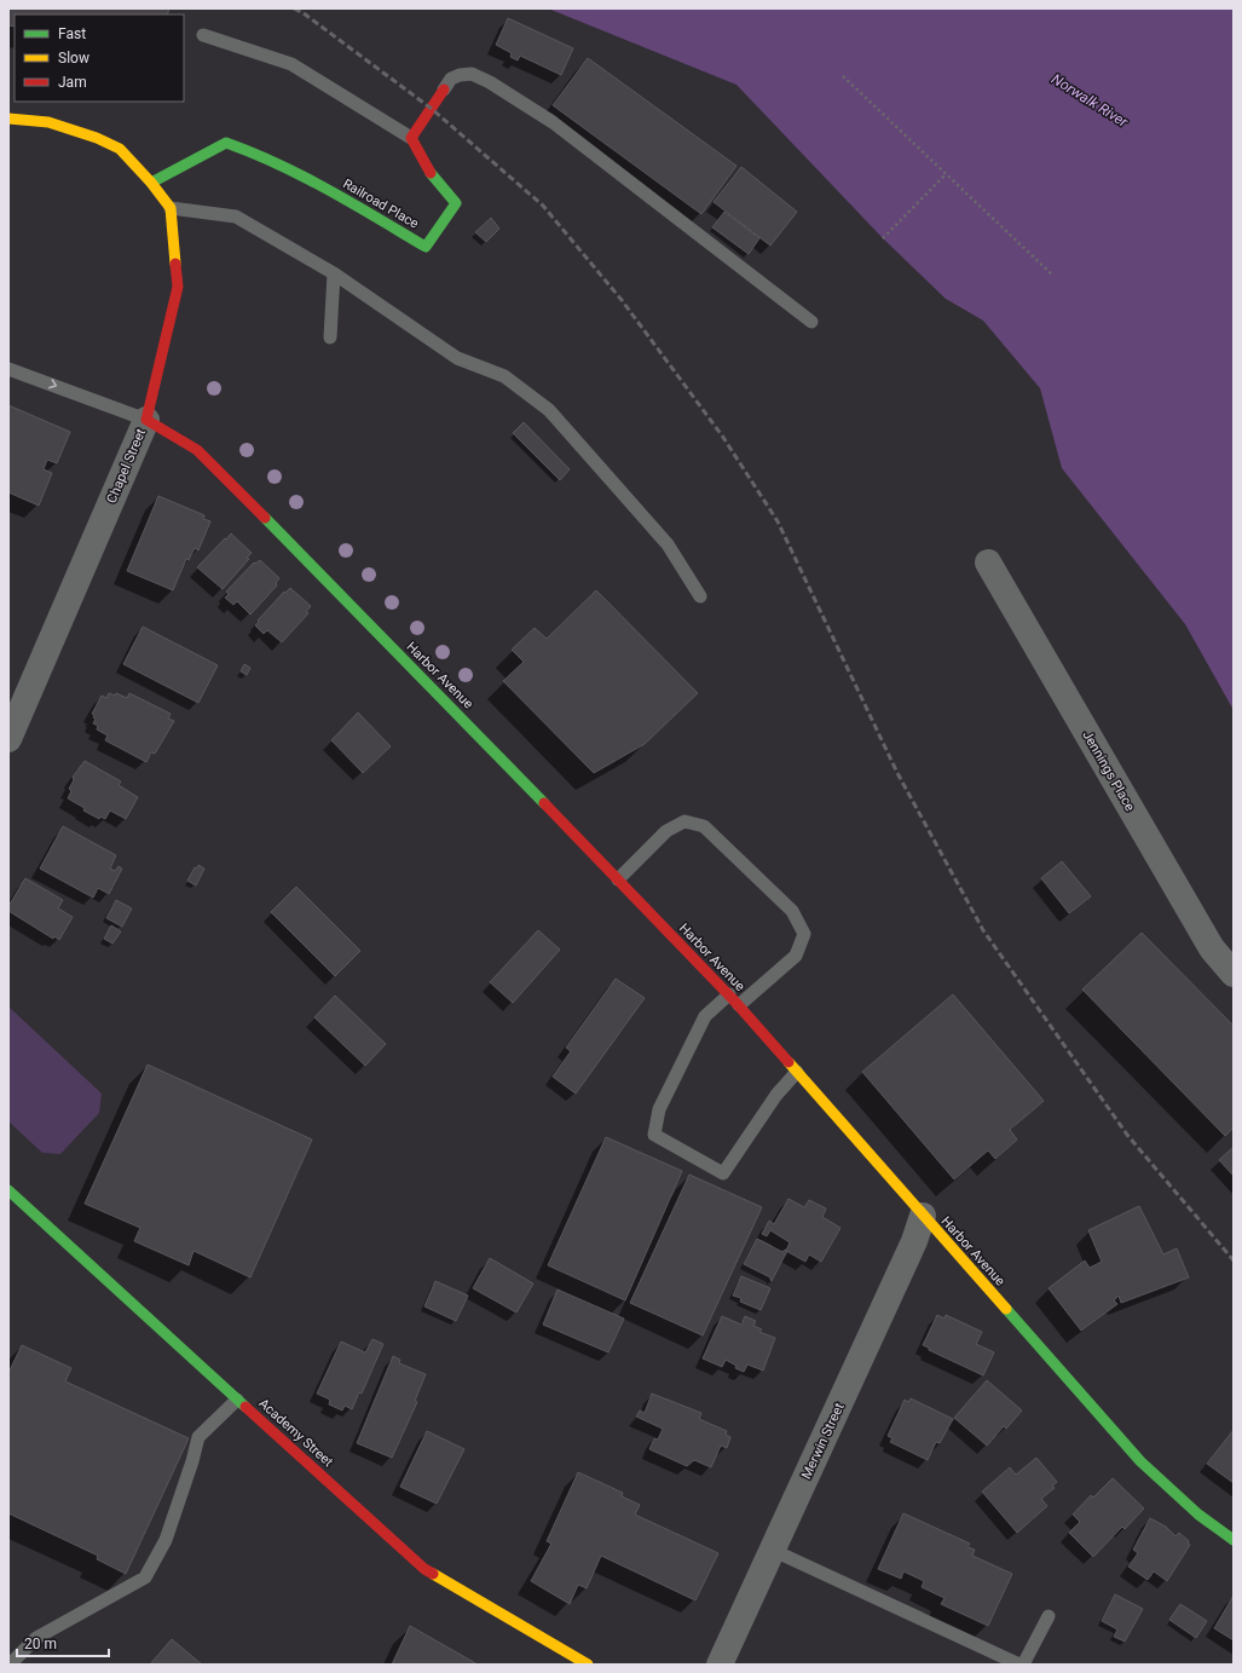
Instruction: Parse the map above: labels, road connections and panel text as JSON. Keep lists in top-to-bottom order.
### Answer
{
  "streets": {
    "main road": [
      "Railroad Place",
      "Chapel Street",
      "Harbor Avenue",
      "Academy Street"
    ],
    "street": ["Jennings Place", "Merwin Street"]
  },
  "crossings": [
    ["Chapel Street", "Harbor Avenue"],
    ["Harbor Avenue", "Merwin Street"]
  ],
  "water": ["Norwalk River"],
  "legend": ["Fast", "Slow", "Jam"],
  "scale_bar": "20 m"
}
